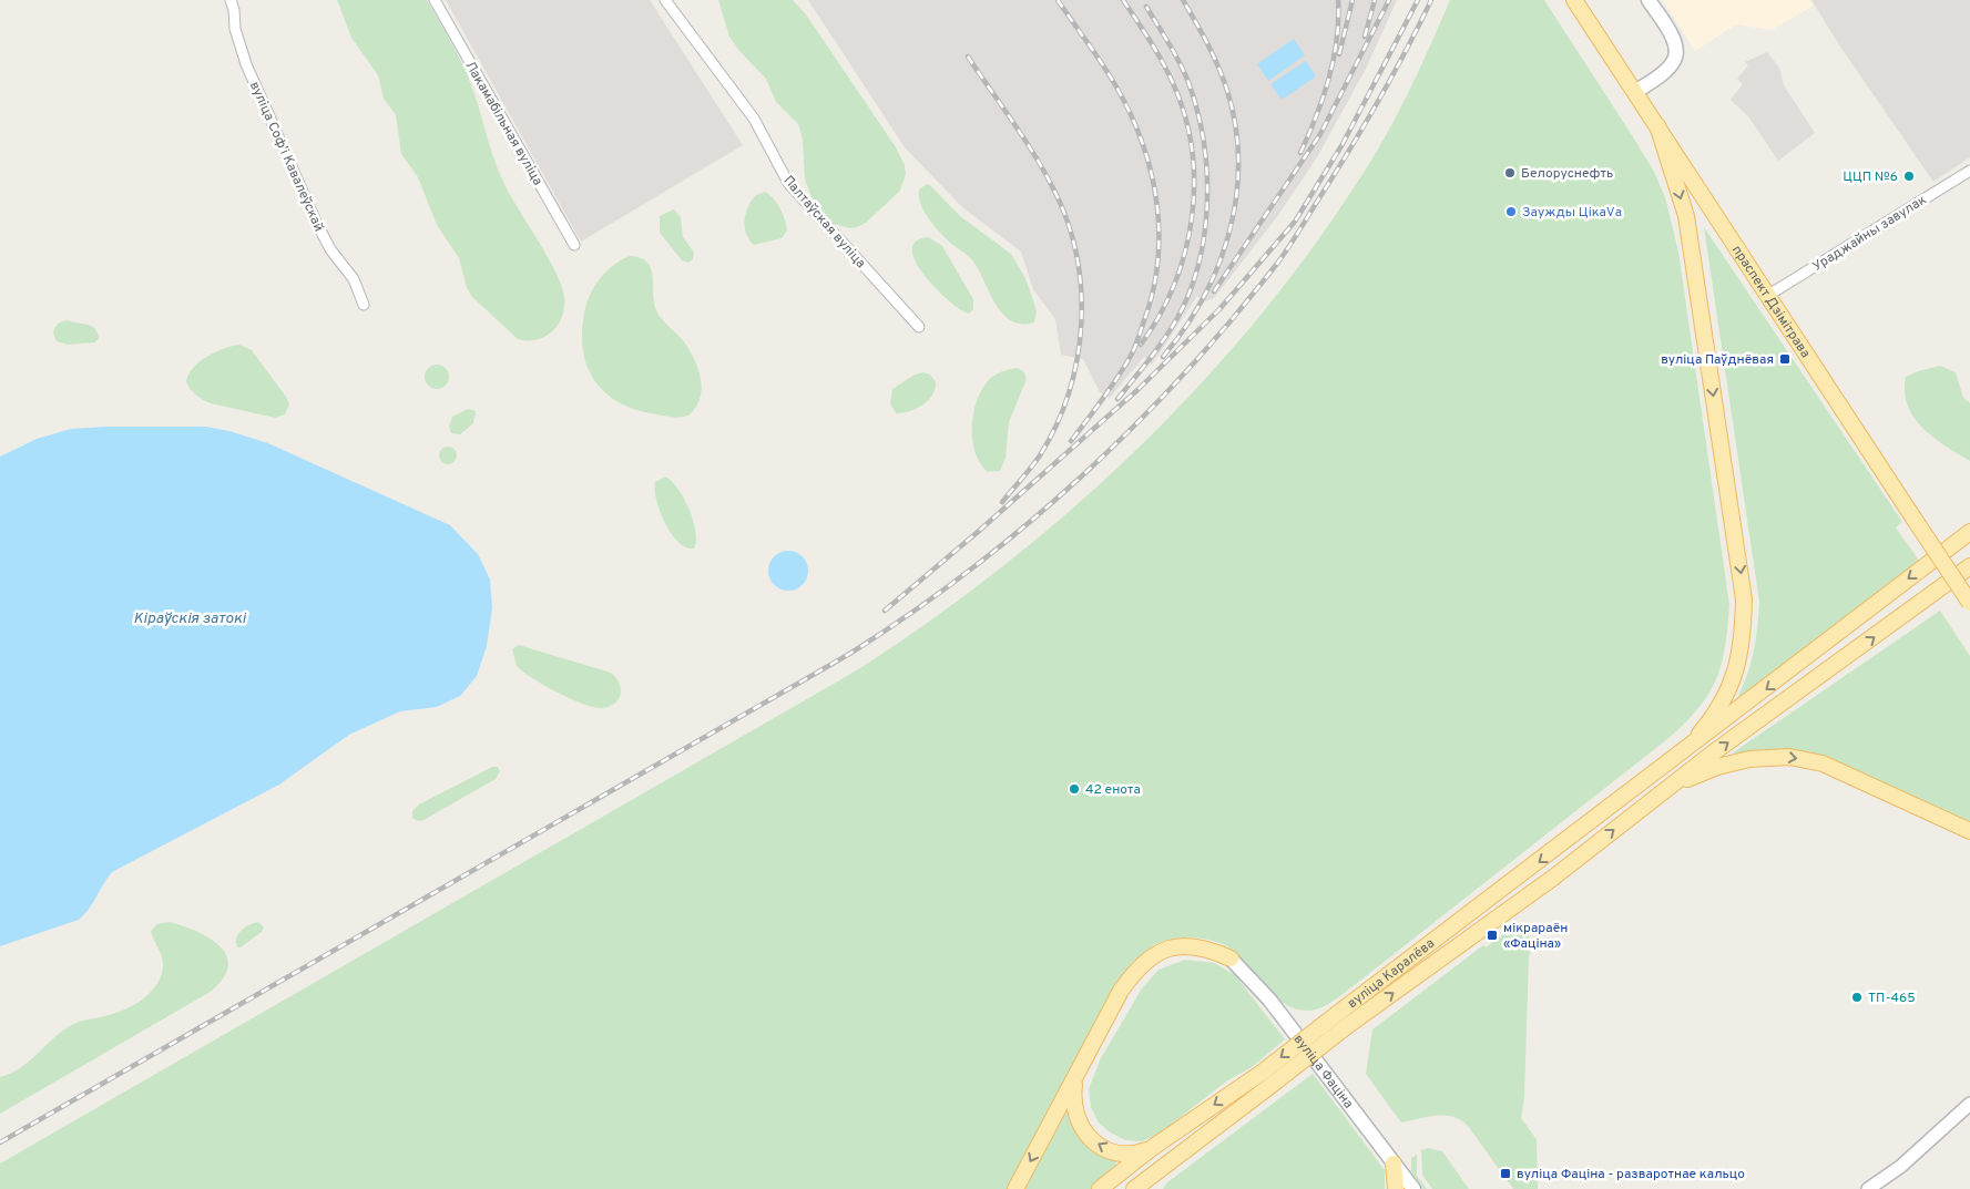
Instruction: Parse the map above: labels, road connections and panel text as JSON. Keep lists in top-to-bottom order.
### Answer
{
  "streets": {
    "main road": ["праспект Дзімітрава", "вуліца Каралёва", "вуліца Фаціна"],
    "street": [
      "Лакамабільная вуліца",
      "вуліца Софʼі Кавалеўскай",
      "Палтаўская вуліца",
      "Ураджайны завулак"
    ]
  },
  "crossings": [
    ["Ураджайны завулак", "праспект Дзімітрава"]
  ],
  "water": ["Кіраўскія затокі"],
  "places": {
    "other": [
      "Белоруснефть",
      "ЦЦП №6",
      "Заужды ЦікаVа",
      "42 енота",
      "ТП-465"
    ],
    "transit": ["вуліца Паўднёвая", "мікрараён «Фаціна»", "вуліца Фаціна - разваротнае кальцо"]
  }
}
